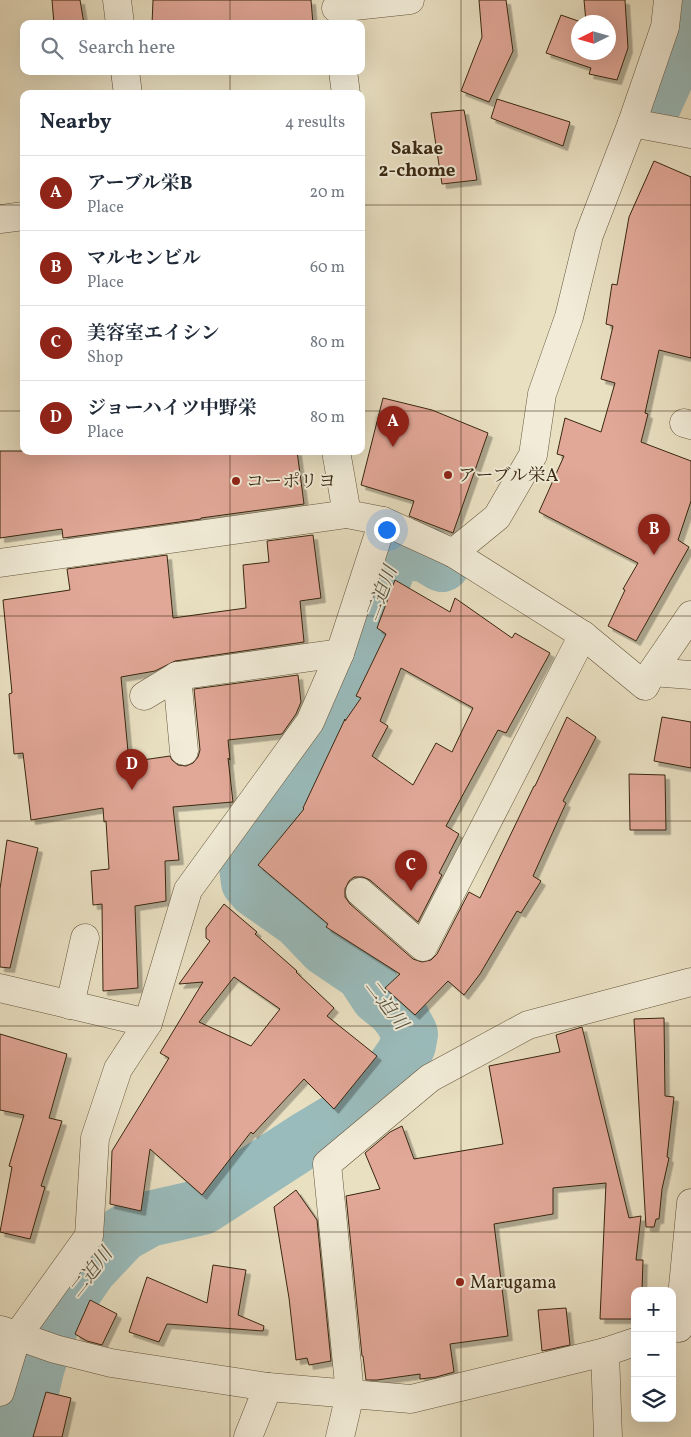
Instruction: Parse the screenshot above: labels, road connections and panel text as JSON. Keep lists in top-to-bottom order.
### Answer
{
  "districts": ["Sakae 2-chome"],
  "water": ["二迫川"],
  "places": ["アーブル栄A", "コーポリヨ", "Marugama"],
  "north": "left",
  "page": {
    "search": "Search here",
    "heading": ["Nearby", "4 results"],
    "list": [
      {
        "mark": "A",
        "name": "アーブル栄B",
        "note": "Place",
        "value": "20 m"
      },
      {
        "mark": "B",
        "name": "マルセンビル",
        "note": "Place",
        "value": "60 m"
      },
      {
        "mark": "C",
        "name": "美容室エイシン",
        "note": "Shop",
        "value": "80 m"
      },
      {
        "mark": "D",
        "name": "ジョーハイツ中野栄",
        "note": "Place",
        "value": "80 m"
      }
    ],
    "pins": [
      "A",
      "B",
      "D",
      "C"
    ],
    "map_buttons": ["+", "−"]
  }
}
